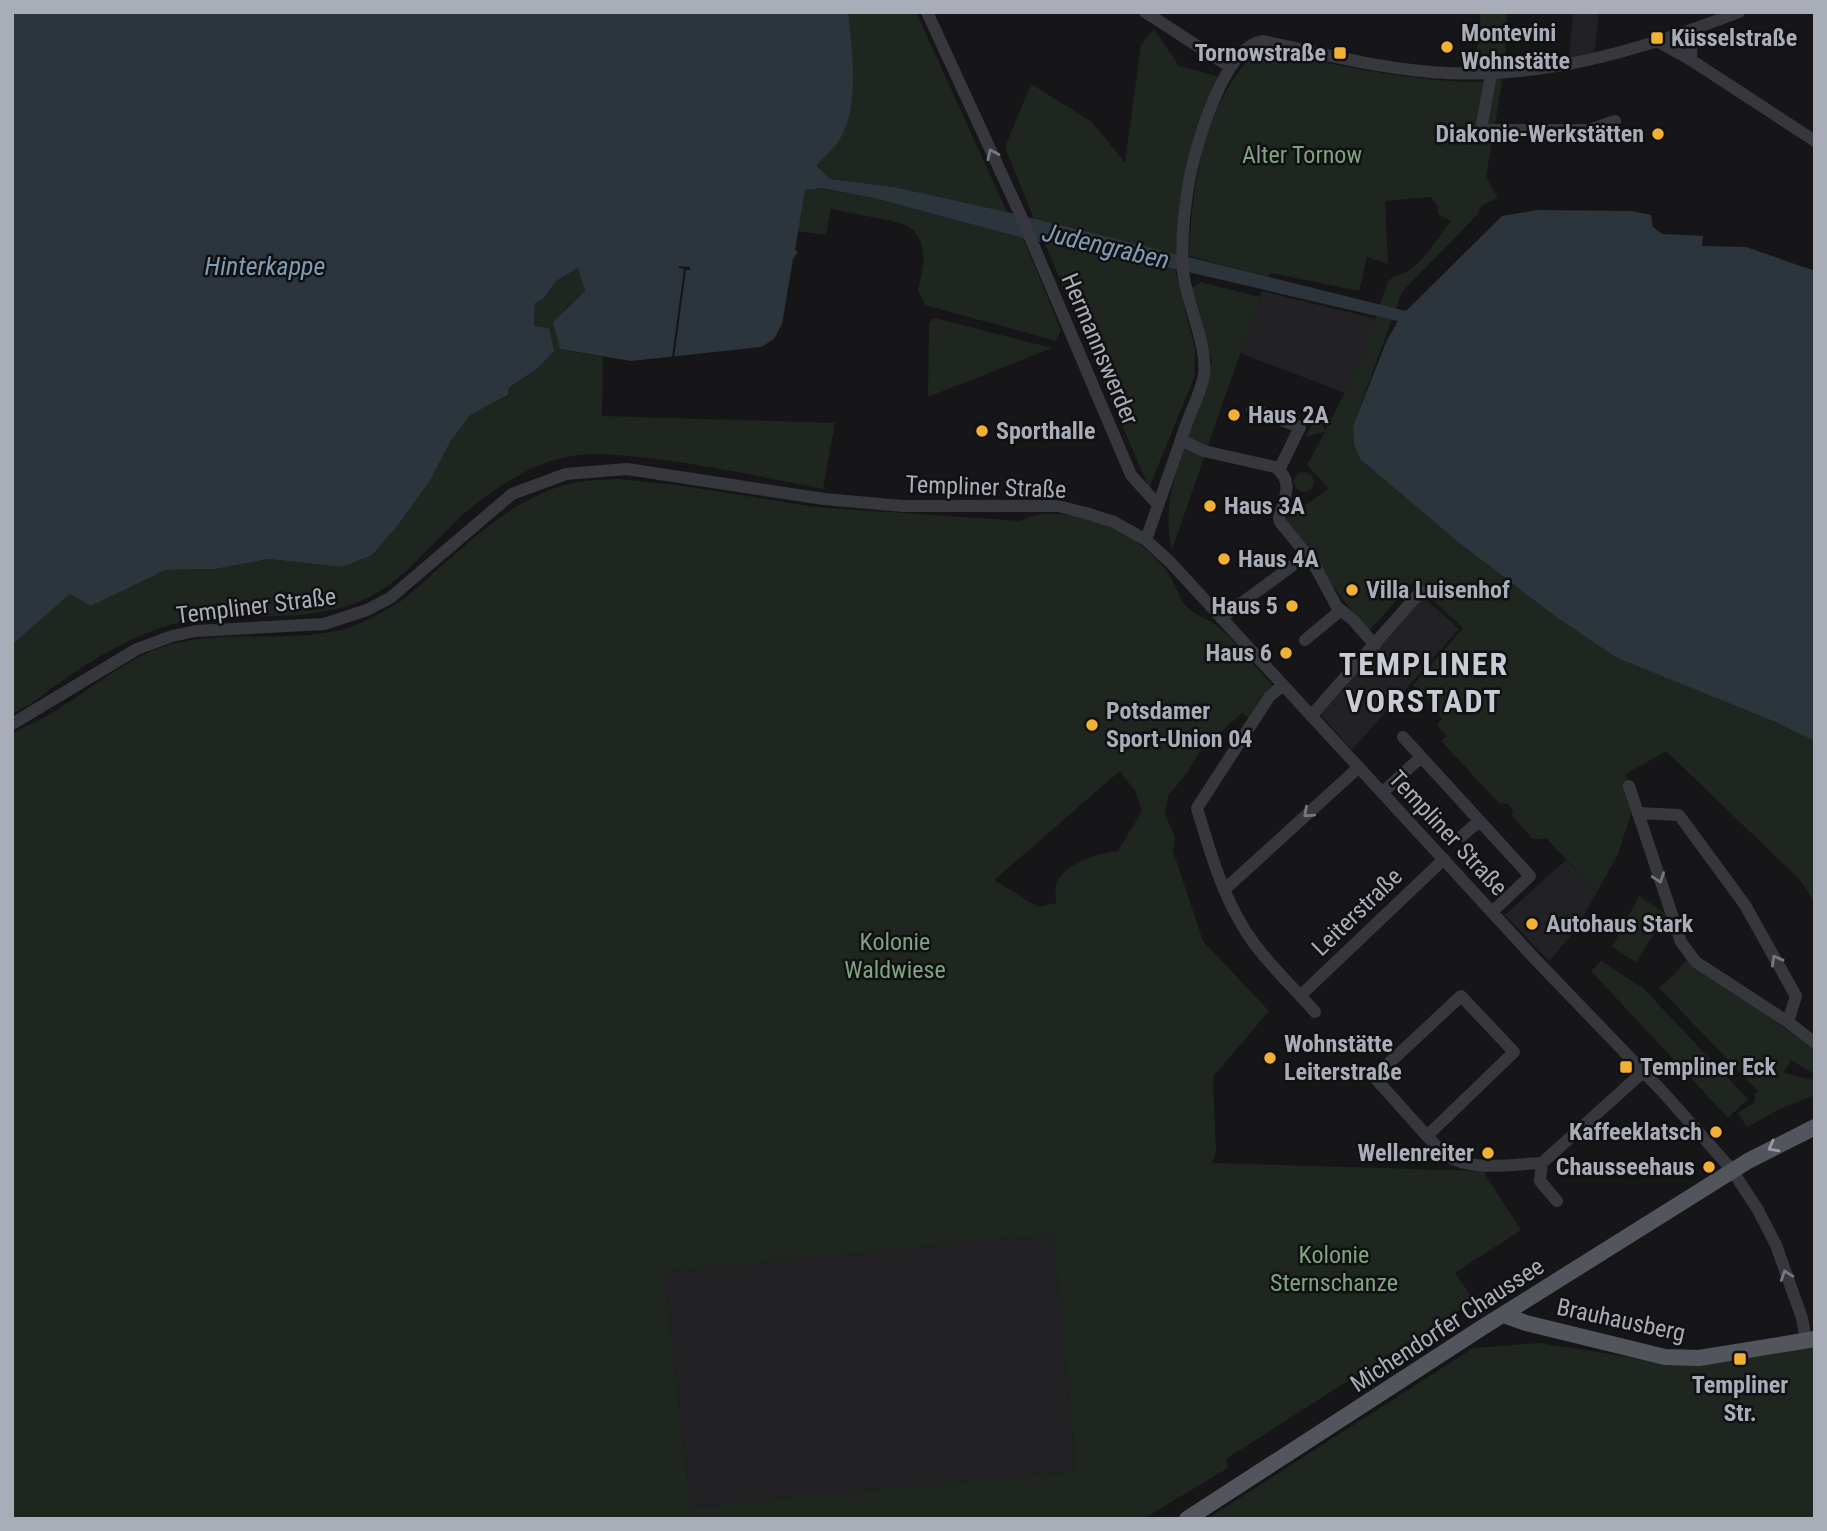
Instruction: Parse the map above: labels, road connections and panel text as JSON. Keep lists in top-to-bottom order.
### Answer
{
  "streets": {
    "main road": ["Brauhausberg", "Michendorfer Chaussee"],
    "street": ["Hermannswerder", "Templiner Straße", "Leiterstraße"]
  },
  "crossings": [
    ["Templiner Straße", "Leiterstraße"],
    ["Templiner Straße", "Brauhausberg"],
    ["Templiner Straße", "Michendorfer Chaussee"],
    ["Brauhausberg", "Michendorfer Chaussee"]
  ],
  "one_way": ["Hermannswerder"],
  "districts": ["TEMPLINER VORSTADT"],
  "water": ["Judengraben", "Hinterkappe"],
  "parks": ["Alter Tornow", "Kolonie Waldwiese", "Kolonie Sternschanze"],
  "places": {
    "transit": [
      "Küsselstraße",
      "Tornowstraße",
      "Templiner Eck",
      "Templiner Str."
    ],
    "other": [
      "Montevini Wohnstätte",
      "Diakonie-Werkstätten",
      "Haus 2A",
      "Sporthalle",
      "Haus 3A",
      "Haus 4A",
      "Villa Luisenhof",
      "Haus 5",
      "Haus 6",
      "Potsdamer Sport-Union 04",
      "Autohaus Stark",
      "Wohnstätte Leiterstraße",
      "Kaffeeklatsch",
      "Wellenreiter",
      "Chausseehaus"
    ]
  }
}
